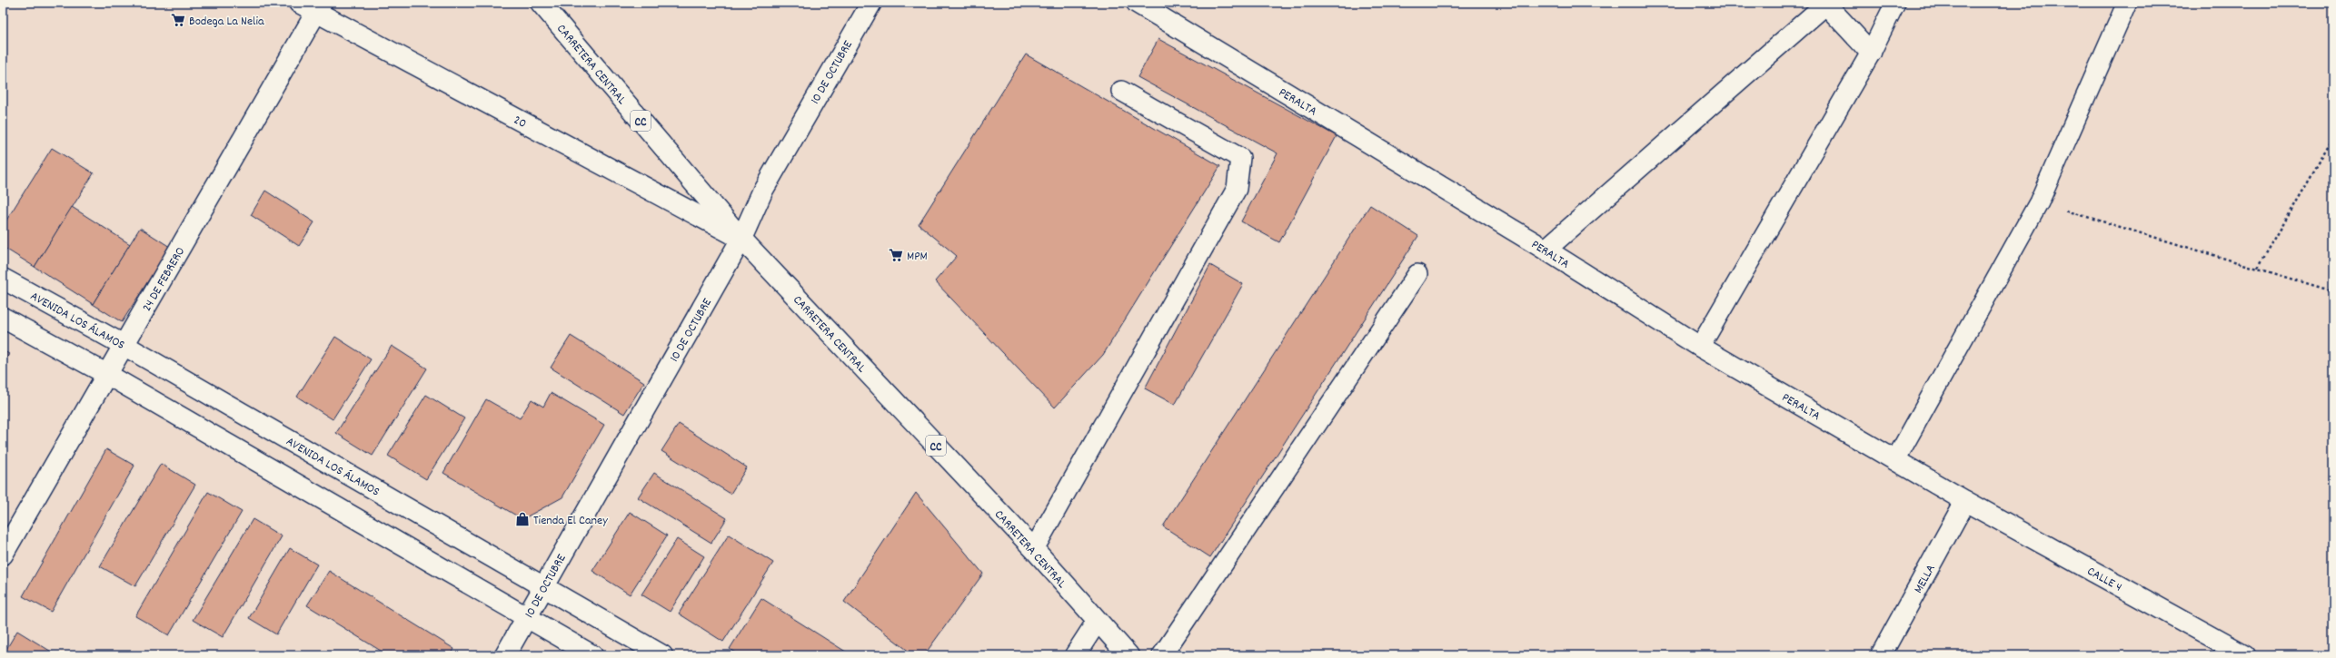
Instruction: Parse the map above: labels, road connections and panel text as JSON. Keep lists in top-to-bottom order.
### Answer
{
  "streets": {
    "street": [
      "CARRETERA CENTRAL",
      "10 DE OCTUBRE",
      "PERALTA",
      "20",
      "CC",
      "24 DE FEBRERO",
      "AVENIDA LOS ÁLAMOS",
      "MELLA",
      "CALLE 4"
    ]
  },
  "crossings": [
    ["CARRETERA CENTRAL", "10 DE OCTUBRE"],
    ["CARRETERA CENTRAL", "20"],
    ["10 DE OCTUBRE", "20"],
    ["10 DE OCTUBRE", "AVENIDA LOS ÁLAMOS"],
    ["PERALTA", "MELLA"],
    ["PERALTA", "CALLE 4"],
    ["20", "24 DE FEBRERO"],
    ["24 DE FEBRERO", "AVENIDA LOS ÁLAMOS"],
    ["MELLA", "CALLE 4"]
  ],
  "places": {
    "supermarket": ["Bodega La Nelia", "MPM"],
    "shop": ["Tienda El Caney"]
  }
}
